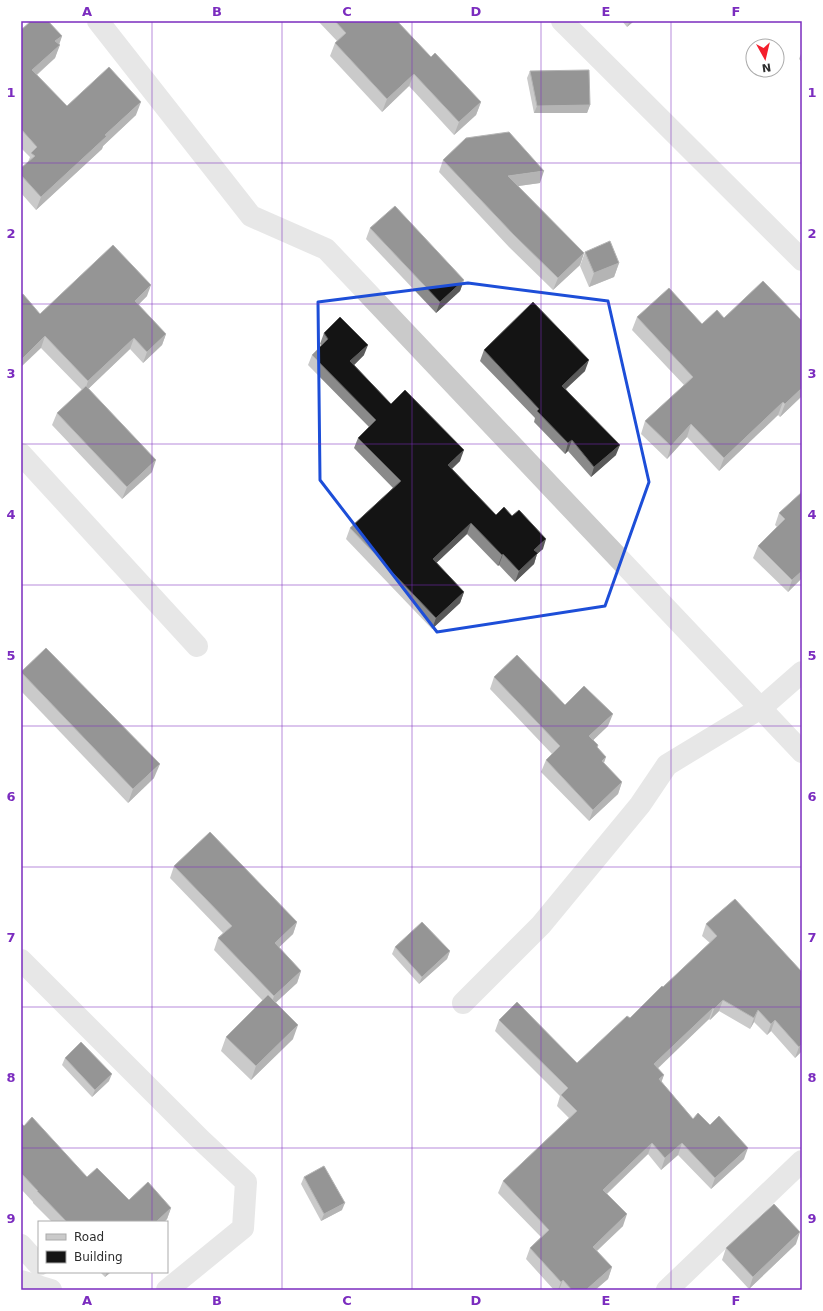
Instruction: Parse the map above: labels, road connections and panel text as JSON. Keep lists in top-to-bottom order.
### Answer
{
  "legend": ["Road", "Building"],
  "north": "bottom",
  "grid": {
    "columns": [
      "A",
      "B",
      "C",
      "D",
      "E",
      "F"
    ],
    "rows": [
      "1",
      "2",
      "3",
      "4",
      "5",
      "6",
      "7",
      "8",
      "9"
    ]
  }
}
